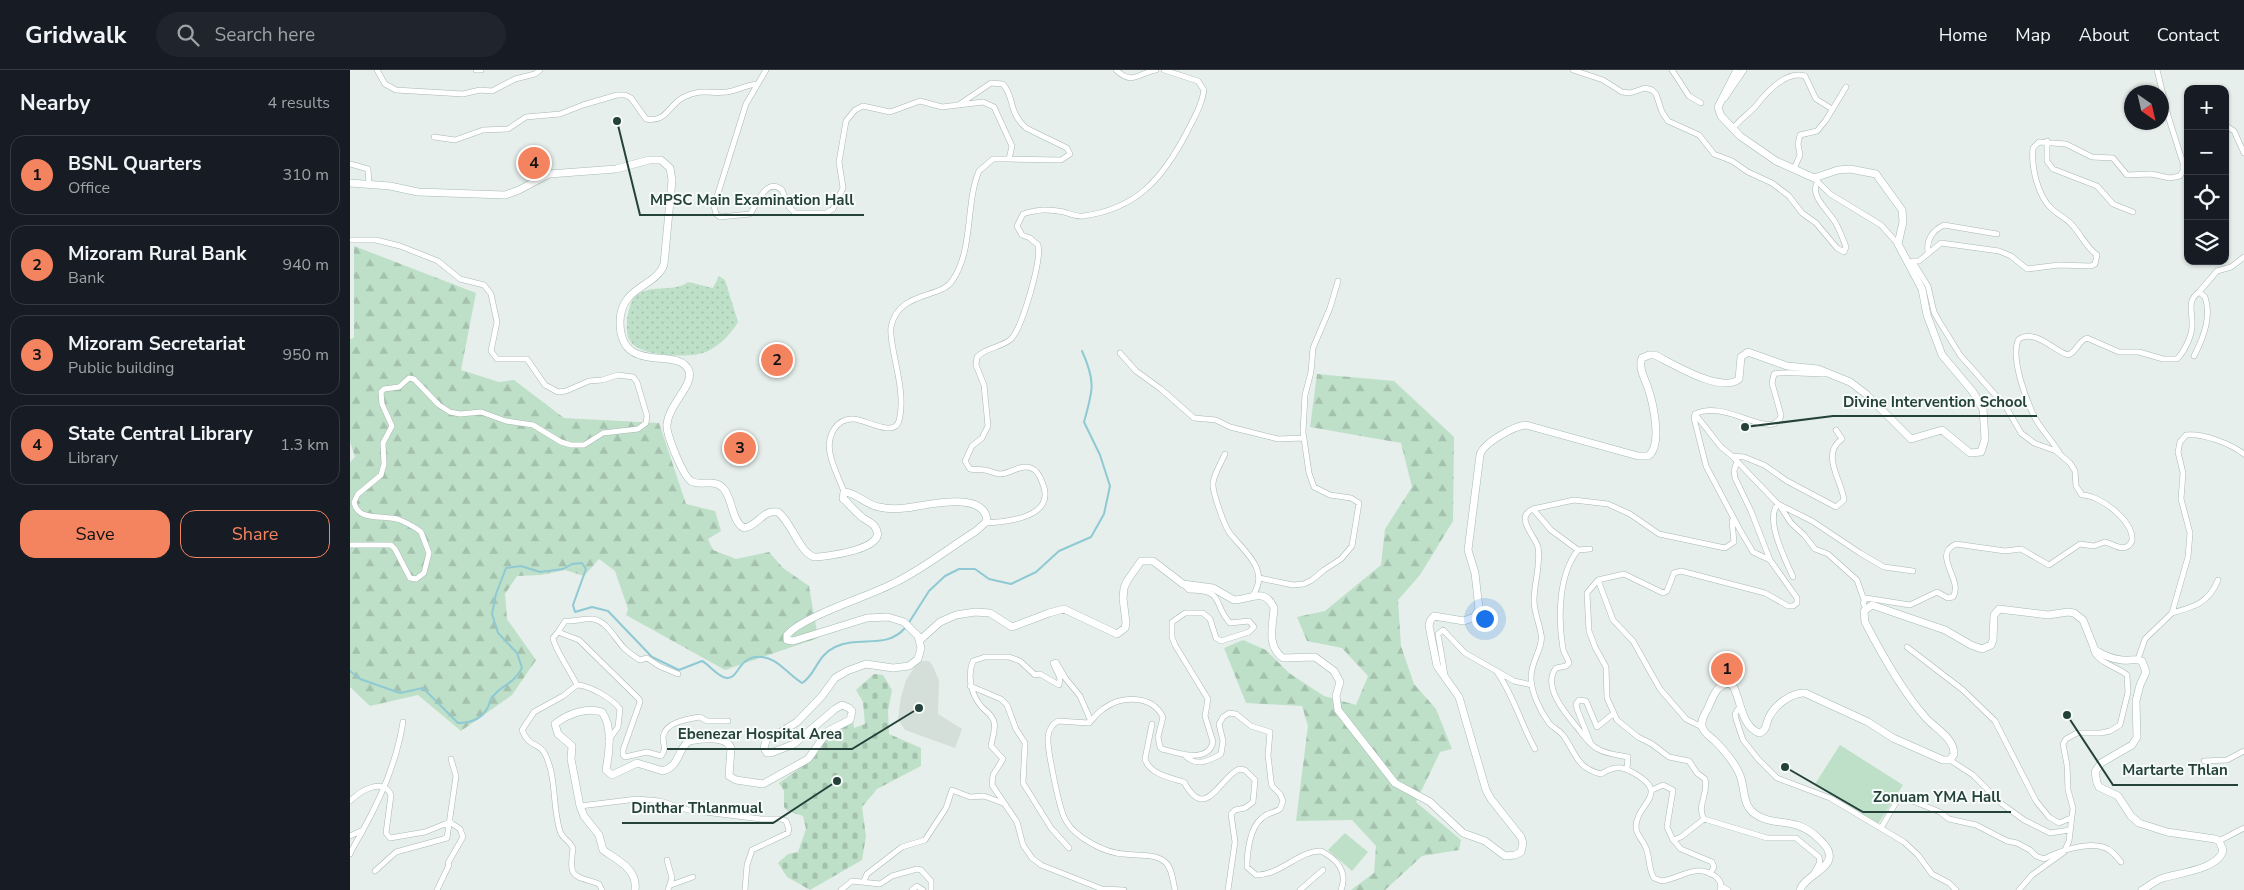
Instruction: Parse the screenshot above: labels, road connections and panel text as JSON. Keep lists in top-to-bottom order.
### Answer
{
  "places": [
    "MPSC Main Examination Hall",
    "Divine Intervention School",
    "Ebenezar Hospital Area",
    "Martarte Thlan",
    "Zonuam YMA Hall",
    "Dinthar Thlanmual"
  ],
  "north": "bottom right",
  "page": {
    "header": "Gridwalk",
    "search": "Search here",
    "nav": [
      "Home",
      "Map",
      "About",
      "Contact"
    ],
    "heading": ["Nearby", "4 results"],
    "map_buttons": ["+", "−"],
    "list": [
      {
        "mark": "1",
        "name": "BSNL Quarters",
        "note": "Office",
        "value": "310 m"
      },
      {
        "mark": "2",
        "name": "Mizoram Rural Bank",
        "note": "Bank",
        "value": "940 m"
      },
      {
        "mark": "3",
        "name": "Mizoram Secretariat",
        "note": "Public building",
        "value": "950 m"
      },
      {
        "mark": "4",
        "name": "State Central Library",
        "note": "Library",
        "value": "1.3 km"
      }
    ],
    "pins": [
      "4",
      "2",
      "3",
      "1"
    ],
    "buttons": ["Save", "Share"]
  }
}
